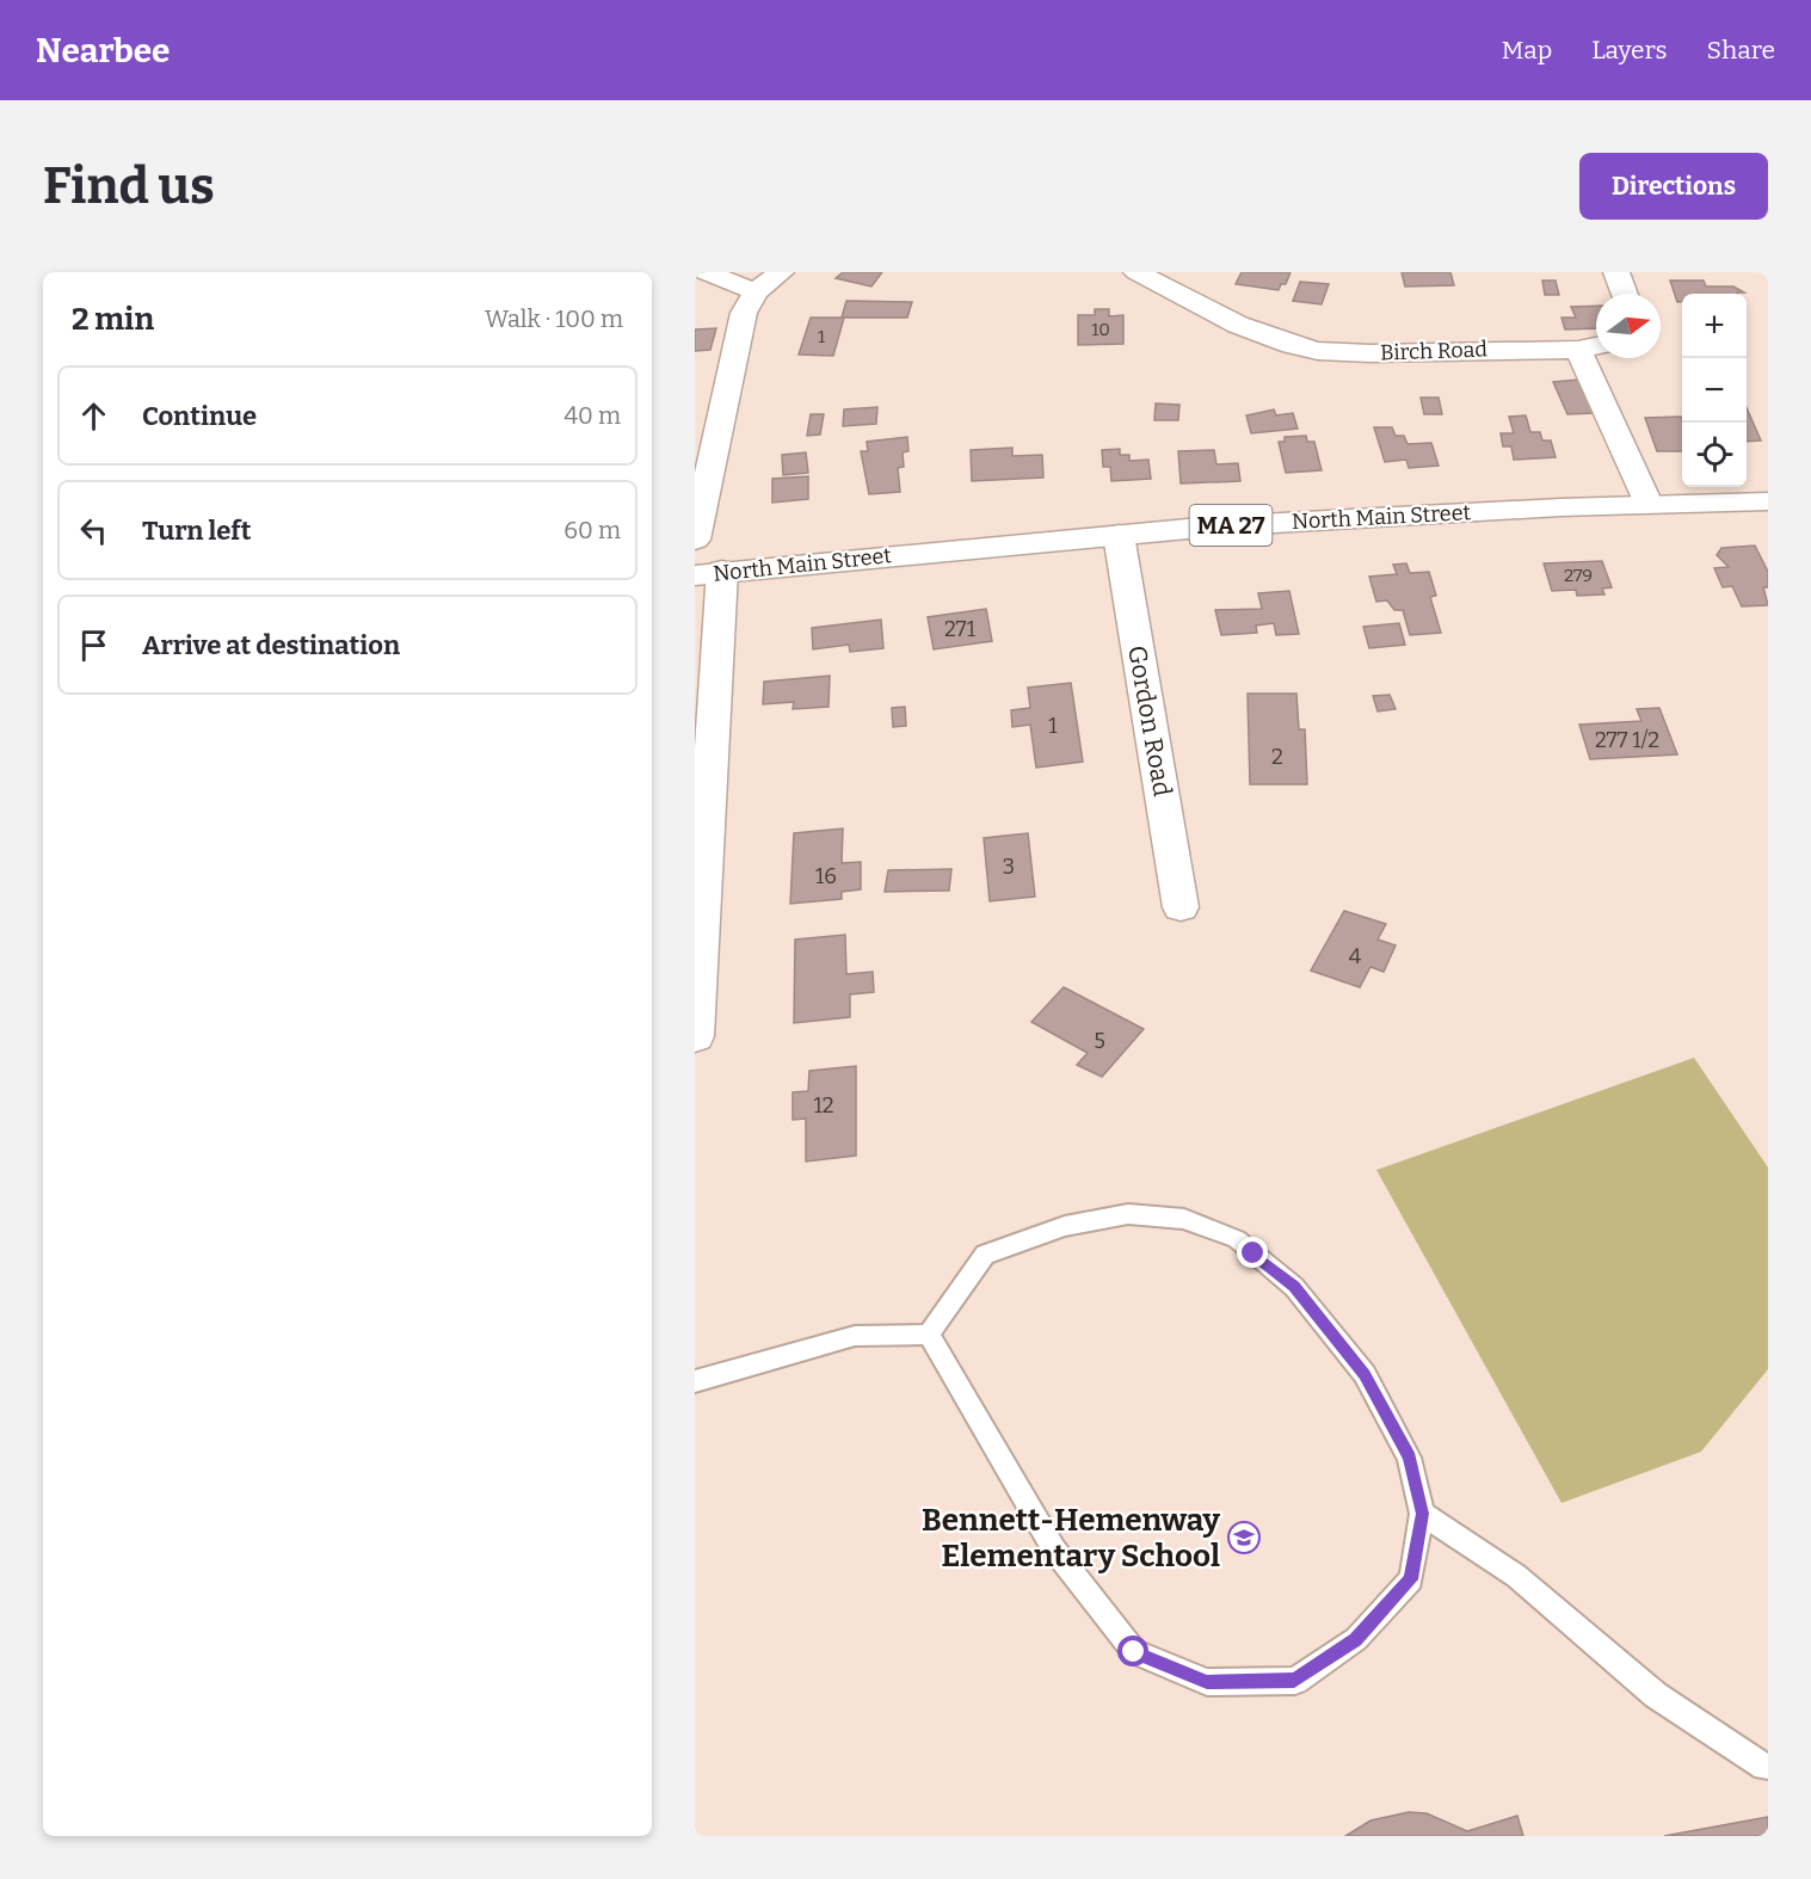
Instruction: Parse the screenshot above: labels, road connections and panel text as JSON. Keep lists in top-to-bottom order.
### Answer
{
  "streets": {
    "street": [
      "Birch Road",
      "North Main Street",
      "MA 27",
      "Gordon Road"
    ]
  },
  "crossings": [
    ["North Main Street", "Gordon Road"]
  ],
  "places": {
    "school or university": ["Bennett-Hemenway Elementary School"]
  },
  "house_numbers": [
    "10",
    "1",
    "279",
    "271",
    "1",
    "277 1/2",
    "2",
    "3",
    "16",
    "4",
    "5",
    "12"
  ],
  "north": "right",
  "page": {
    "header": "Nearbee",
    "nav": ["Map", "Layers", "Share"],
    "buttons": "Directions",
    "title": "Find us",
    "heading": ["2 min", "Walk · 100 m"],
    "map_buttons": ["+", "−"],
    "list": [
      ["Continue", "40 m"],
      ["Turn left", "60 m"],
      "Arrive at destination"
    ]
  }
}
